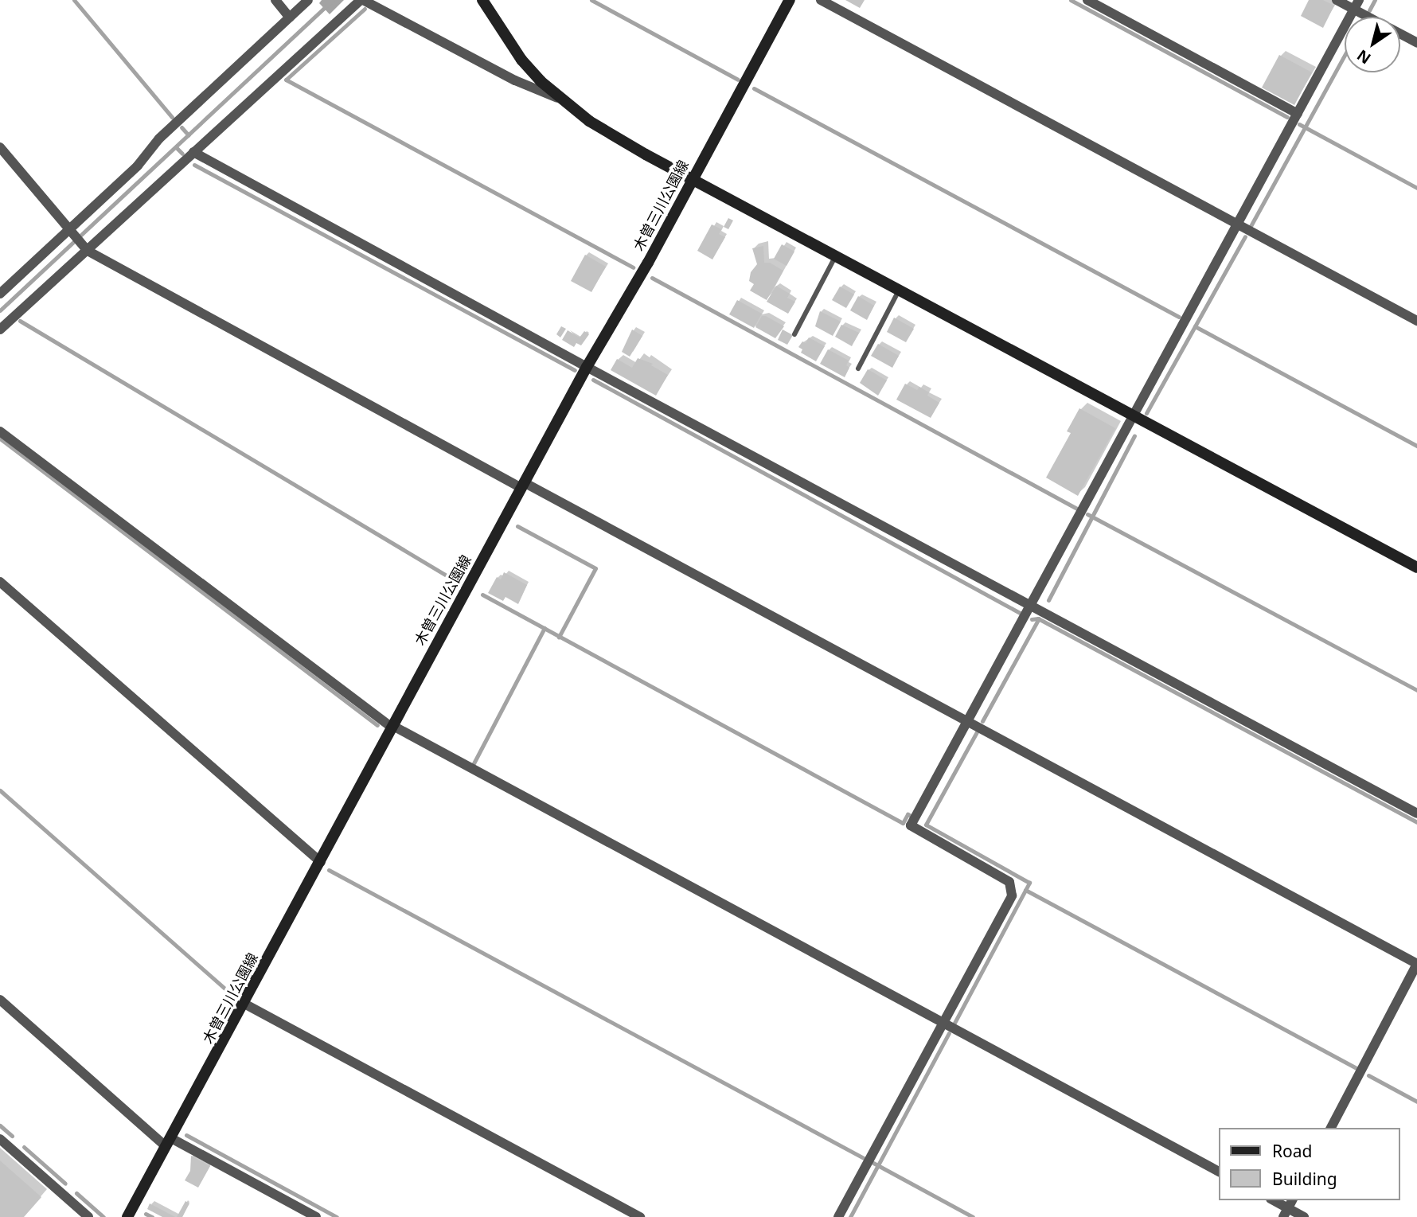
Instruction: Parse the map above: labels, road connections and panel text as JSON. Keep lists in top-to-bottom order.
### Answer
{
  "streets": {
    "main road": ["木曽三川公園線"]
  },
  "legend": ["Road", "Building"],
  "north": "bottom left"
}
